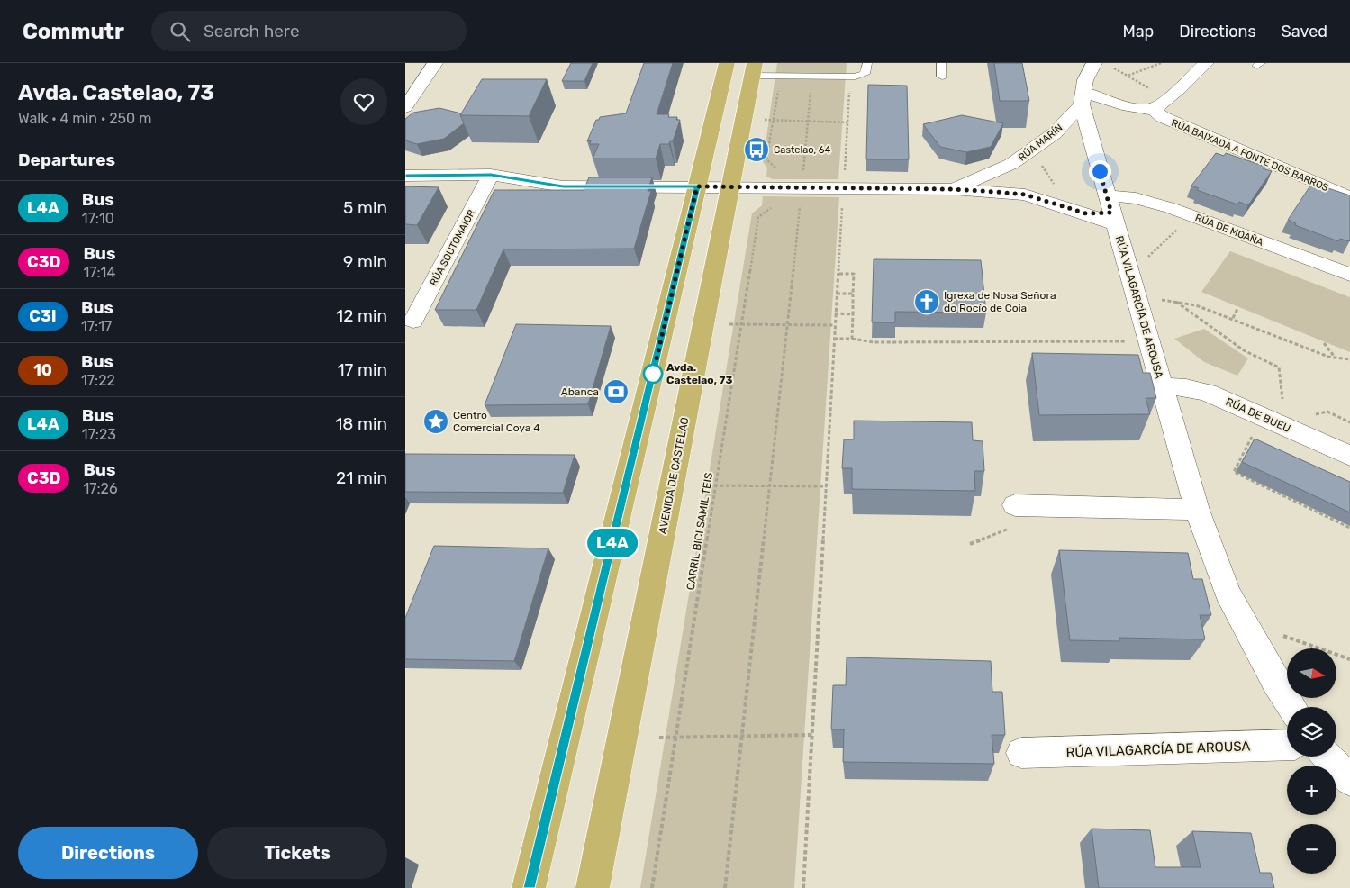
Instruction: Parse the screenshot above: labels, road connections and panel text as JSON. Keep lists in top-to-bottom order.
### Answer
{
  "streets": {
    "main road": ["AVENIDA DE CASTELAO"],
    "street": [
      "RÚA MARÍN",
      "RÚA BAIXADA A FONTE DOS BARROS",
      "RÚA DE MOAÑA",
      "RÚA SOUTOMAIOR",
      "RÚA VILAGARCÍA DE AROUSA",
      "RÚA DE BUEU"
    ],
    "path": ["CARRIL BICI SAMIL TEIS"]
  },
  "crossings": [
    ["RÚA MARÍN", "RÚA DE MOAÑA"],
    ["RÚA MARÍN", "RÚA SOUTOMAIOR"],
    ["RÚA MARÍN", "RÚA VILAGARCÍA DE AROUSA"],
    ["RÚA MARÍN", "AVENIDA DE CASTELAO"],
    ["RÚA DE MOAÑA", "RÚA VILAGARCÍA DE AROUSA"],
    ["RÚA VILAGARCÍA DE AROUSA", "RÚA DE BUEU"]
  ],
  "places": {
    "bus stop": ["Castelao, 64"],
    "church": ["Igrexa de Nosa Señora do Rocío de Coia"],
    "other": ["Avda. Castelao, 73"],
    "bank": ["Abanca"],
    "place": ["Centro Comercial Coya 4"]
  },
  "lines": ["bus line L4A"],
  "north": "right",
  "page": {
    "header": "Commutr",
    "search": "Search here",
    "nav": ["Map", "Directions", "Saved"],
    "heading": [
      ["Avda. Castelao, 73", "Walk · 4 min · 250 m"],
      "Departures"
    ],
    "on_map": "L4A",
    "list": [
      {
        "mark": "L4A",
        "name": "Bus",
        "note": "17:10",
        "value": "5 min"
      },
      {
        "mark": "C3D",
        "name": "Bus",
        "note": "17:14",
        "value": "9 min"
      },
      {
        "mark": "C3I",
        "name": "Bus",
        "note": "17:17",
        "value": "12 min"
      },
      {
        "mark": "10",
        "name": "Bus",
        "note": "17:22",
        "value": "17 min"
      },
      {
        "mark": "L4A",
        "name": "Bus",
        "note": "17:23",
        "value": "18 min"
      },
      {
        "mark": "C3D",
        "name": "Bus",
        "note": "17:26",
        "value": "21 min"
      }
    ],
    "map_buttons": ["+", "−"],
    "buttons": ["Directions", "Tickets"]
  }
}
